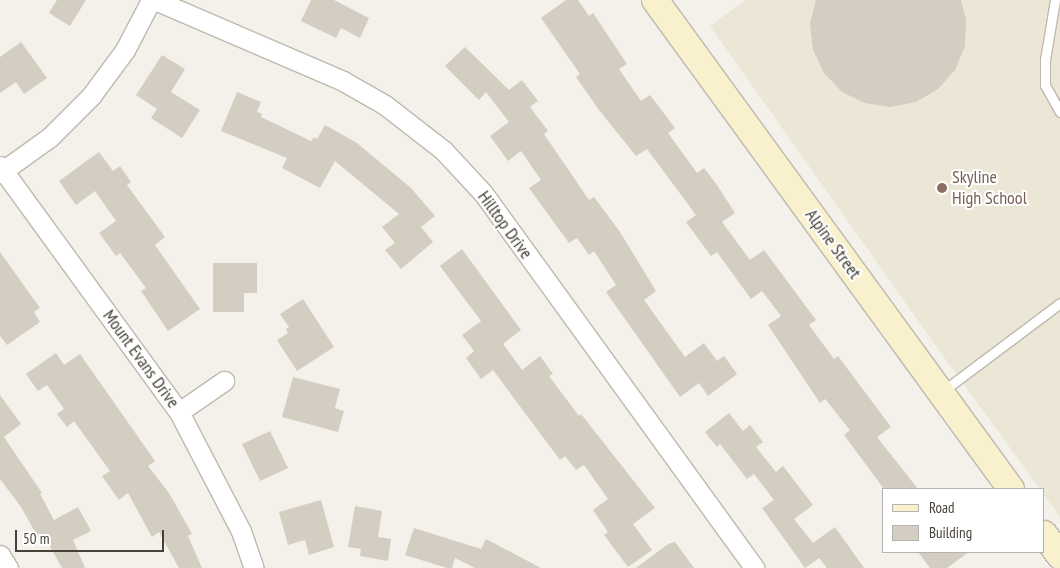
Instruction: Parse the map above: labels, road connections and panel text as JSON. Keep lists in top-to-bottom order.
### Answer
{
  "streets": {
    "street": ["Hilltop Drive", "Alpine Street", "Mount Evans Drive"]
  },
  "places": ["Skyline High School"],
  "legend": ["Road", "Building"],
  "scale_bar": "50 m"
}
